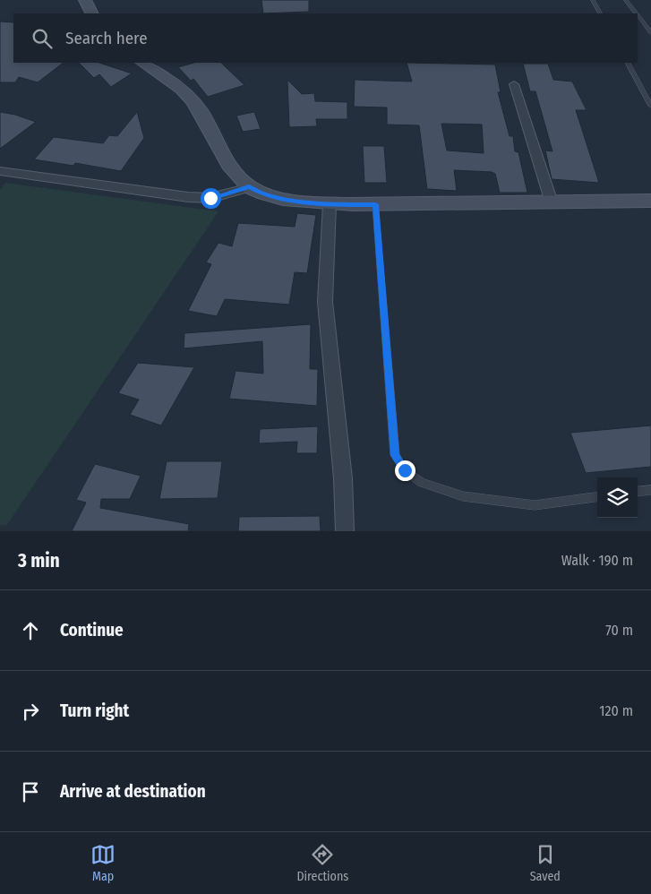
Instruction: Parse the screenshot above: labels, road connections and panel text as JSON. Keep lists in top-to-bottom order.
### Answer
{
  "page": {
    "search": "Search here",
    "heading": ["3 min", "Walk · 190 m"],
    "list": [
      ["Continue", "70 m"],
      ["Turn right", "120 m"],
      "Arrive at destination"
    ],
    "nav": ["Map", "Directions", "Saved"]
  }
}
